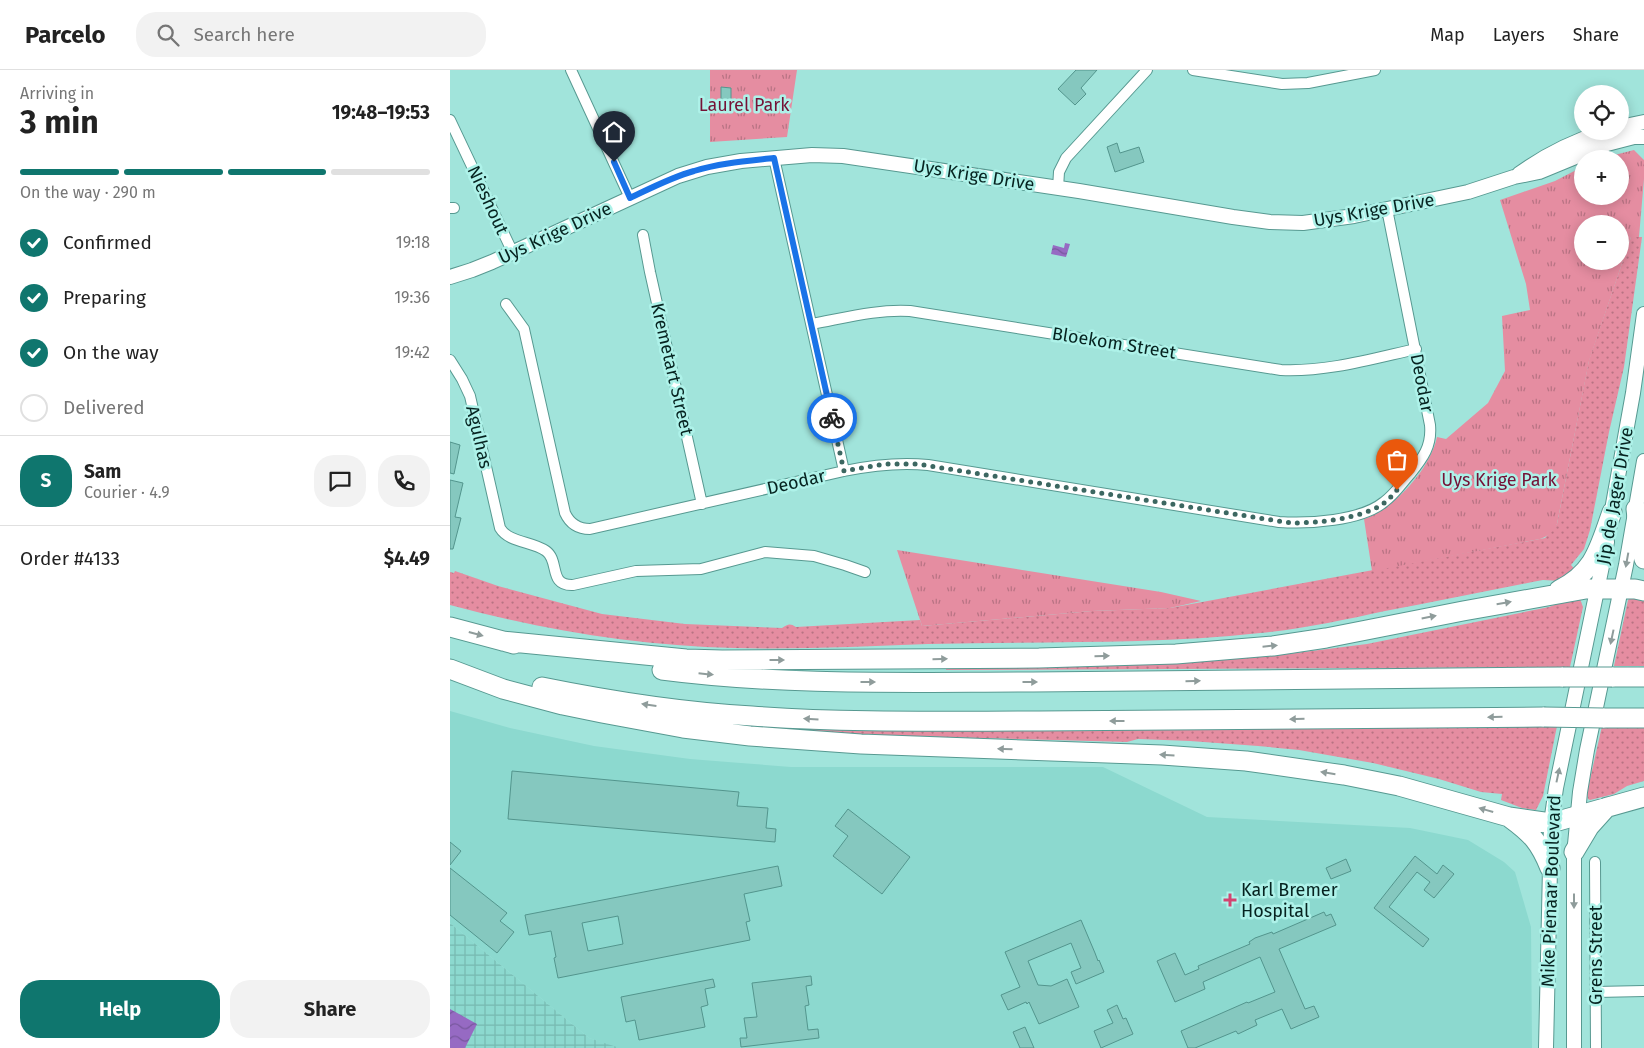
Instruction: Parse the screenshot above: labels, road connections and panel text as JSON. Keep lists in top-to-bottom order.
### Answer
{
  "streets": {
    "street": [
      "Uys Krige Drive",
      "Nieshout",
      "Bloekom Street",
      "Kremetart Street",
      "Deodar",
      "Agulhas",
      "Jip de Jager Drive",
      "Mike Pienaar Boulevard",
      "Grens Street"
    ]
  },
  "crossings": [
    ["Uys Krige Drive", "Nieshout"],
    ["Uys Krige Drive", "Deodar"],
    ["Bloekom Street", "Deodar"],
    ["Kremetart Street", "Deodar"],
    ["Jip de Jager Drive", "Mike Pienaar Boulevard"]
  ],
  "parks": ["Laurel Park", "Uys Krige Park"],
  "places": {
    "health": ["Karl Bremer Hospital"]
  },
  "page": {
    "header": "Parcelo",
    "search": "Search here",
    "nav": ["Map", "Layers", "Share"],
    "heading": ["3 min", "Arriving in", "19:48–19:53"],
    "panel": [
      "Sam",
      "Courier · 4.9",
      "Order #4133",
      "$4.49"
    ],
    "map_buttons": ["+", "−"],
    "bar": "On the way · 290 m",
    "list": [
      ["Confirmed", "19:18"],
      ["Preparing", "19:36"],
      ["On the way", "19:42"],
      "Delivered"
    ],
    "round": "S",
    "buttons": ["Help", "Share"]
  }
}
